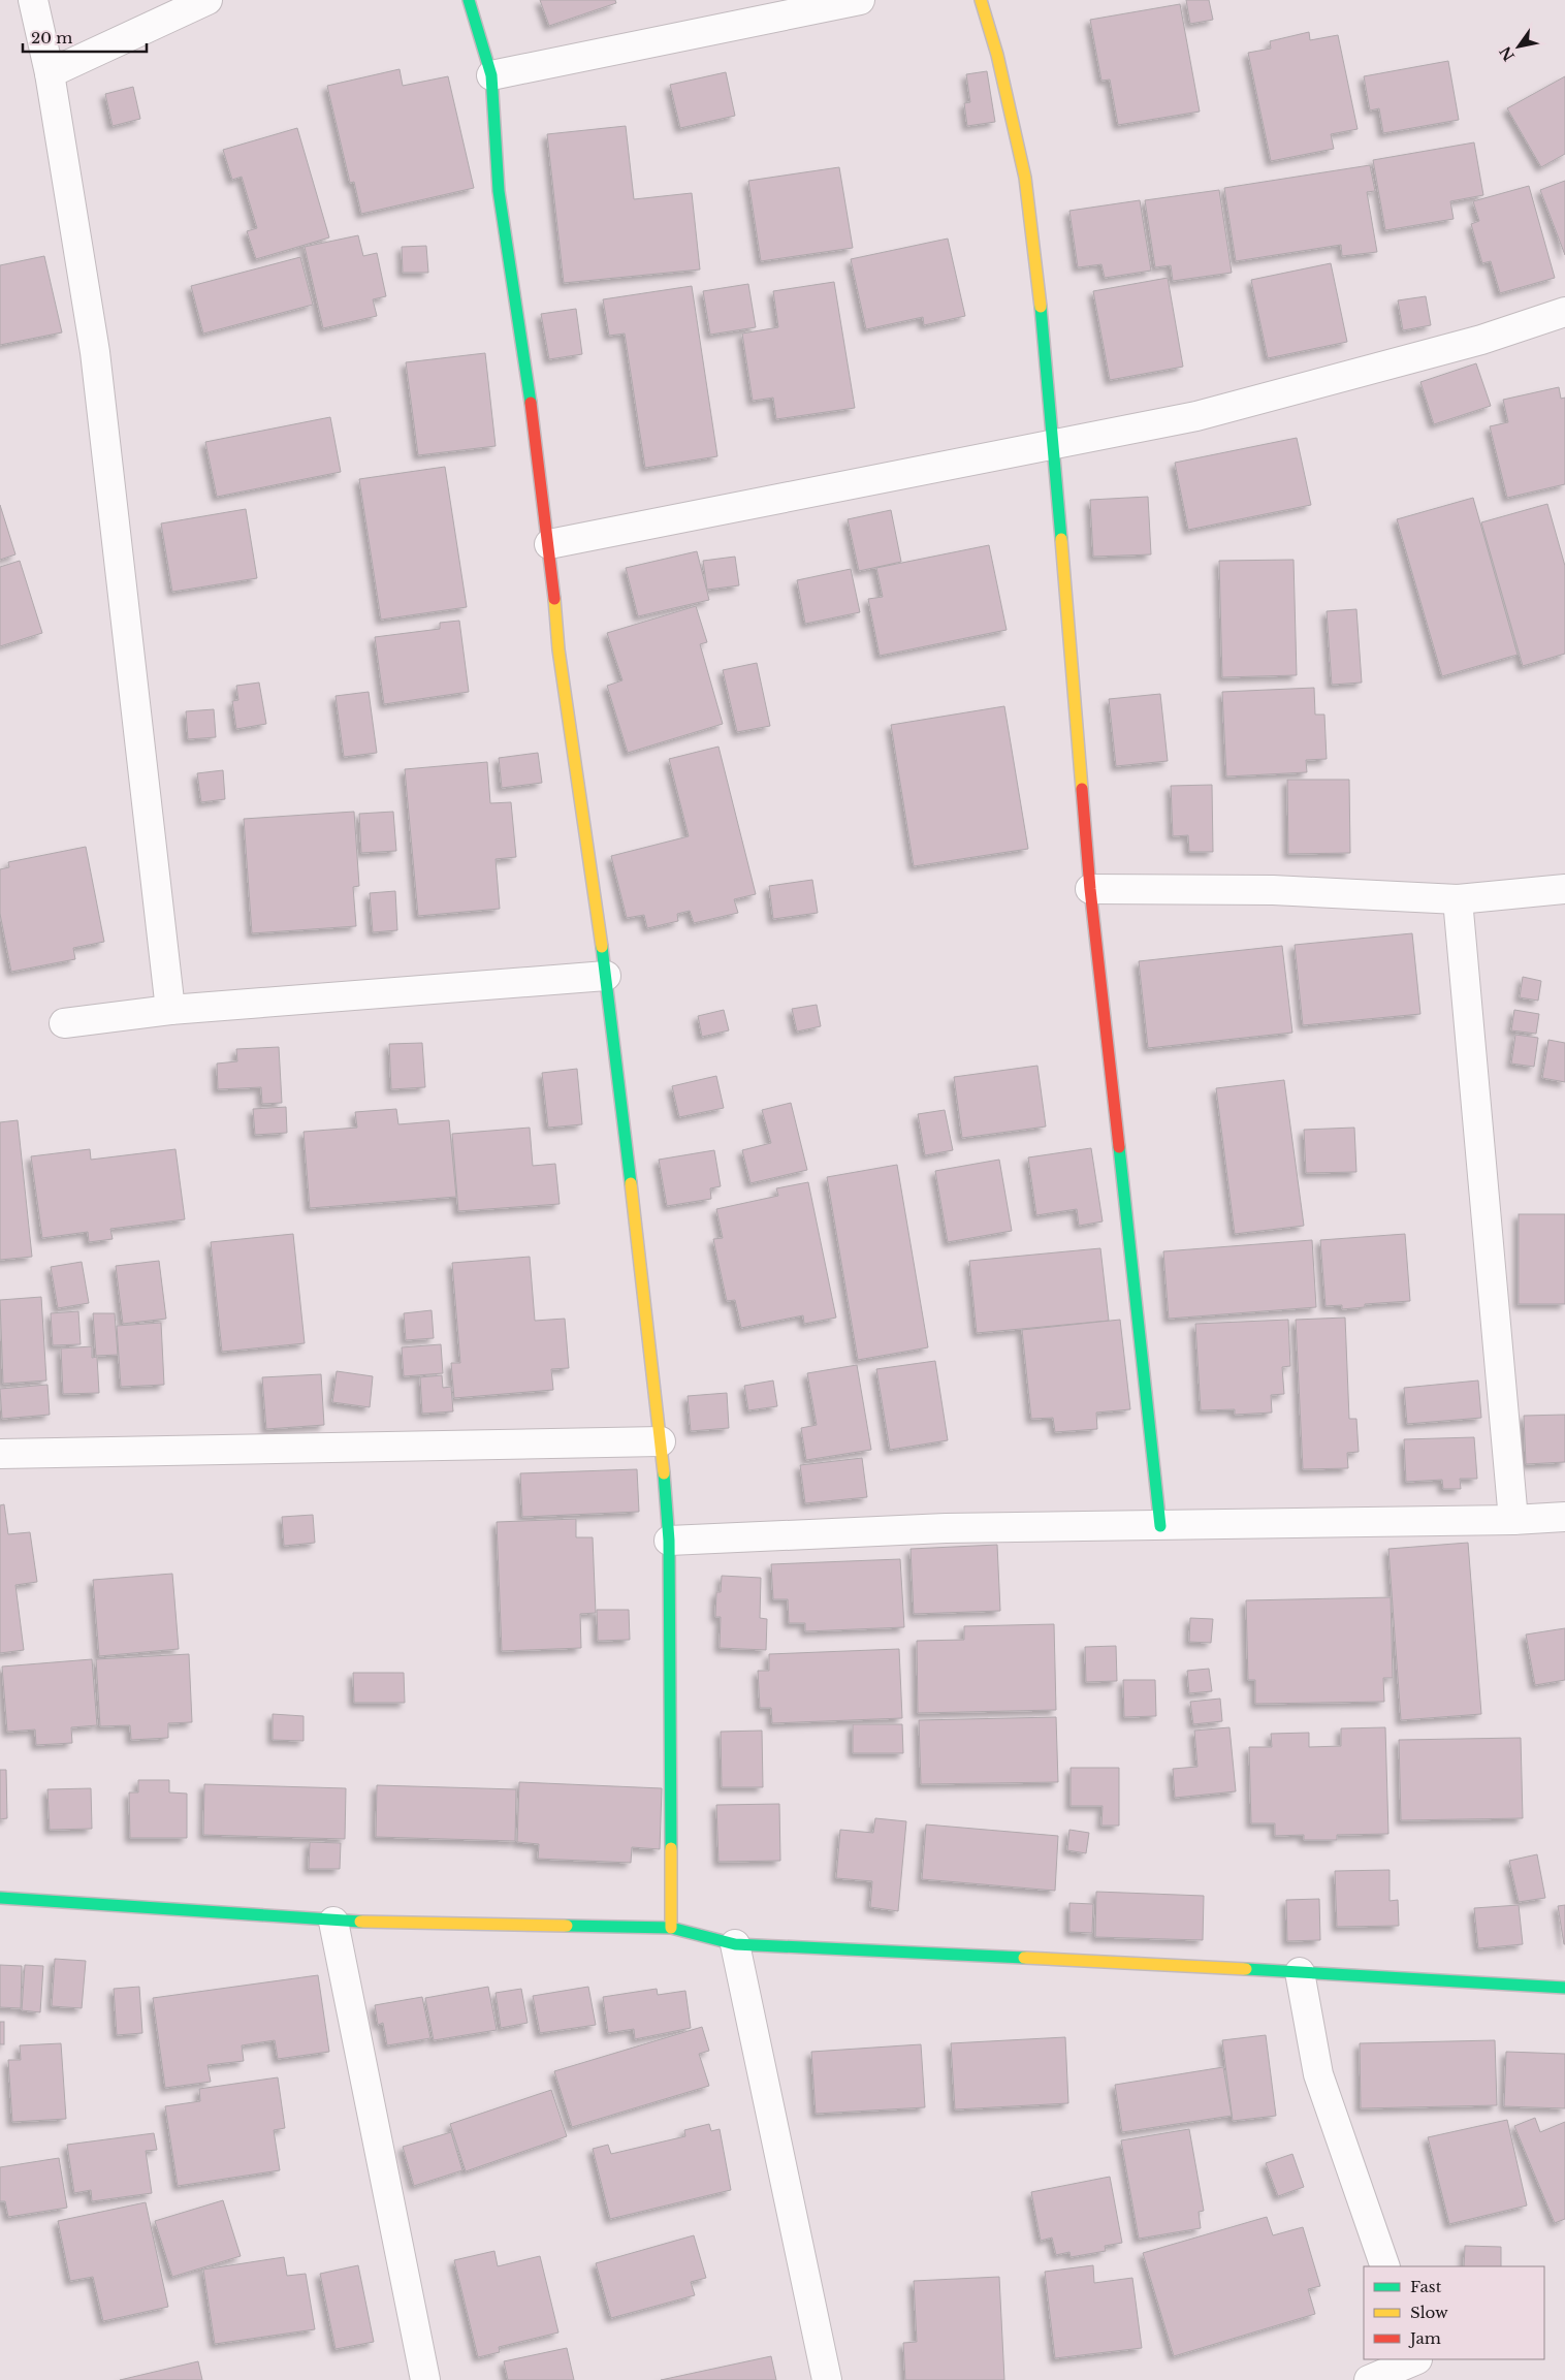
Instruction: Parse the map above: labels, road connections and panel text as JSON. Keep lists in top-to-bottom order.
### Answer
{
  "legend": ["Fast", "Slow", "Jam"],
  "scale_bar": "20 m",
  "north": "bottom left"
}
